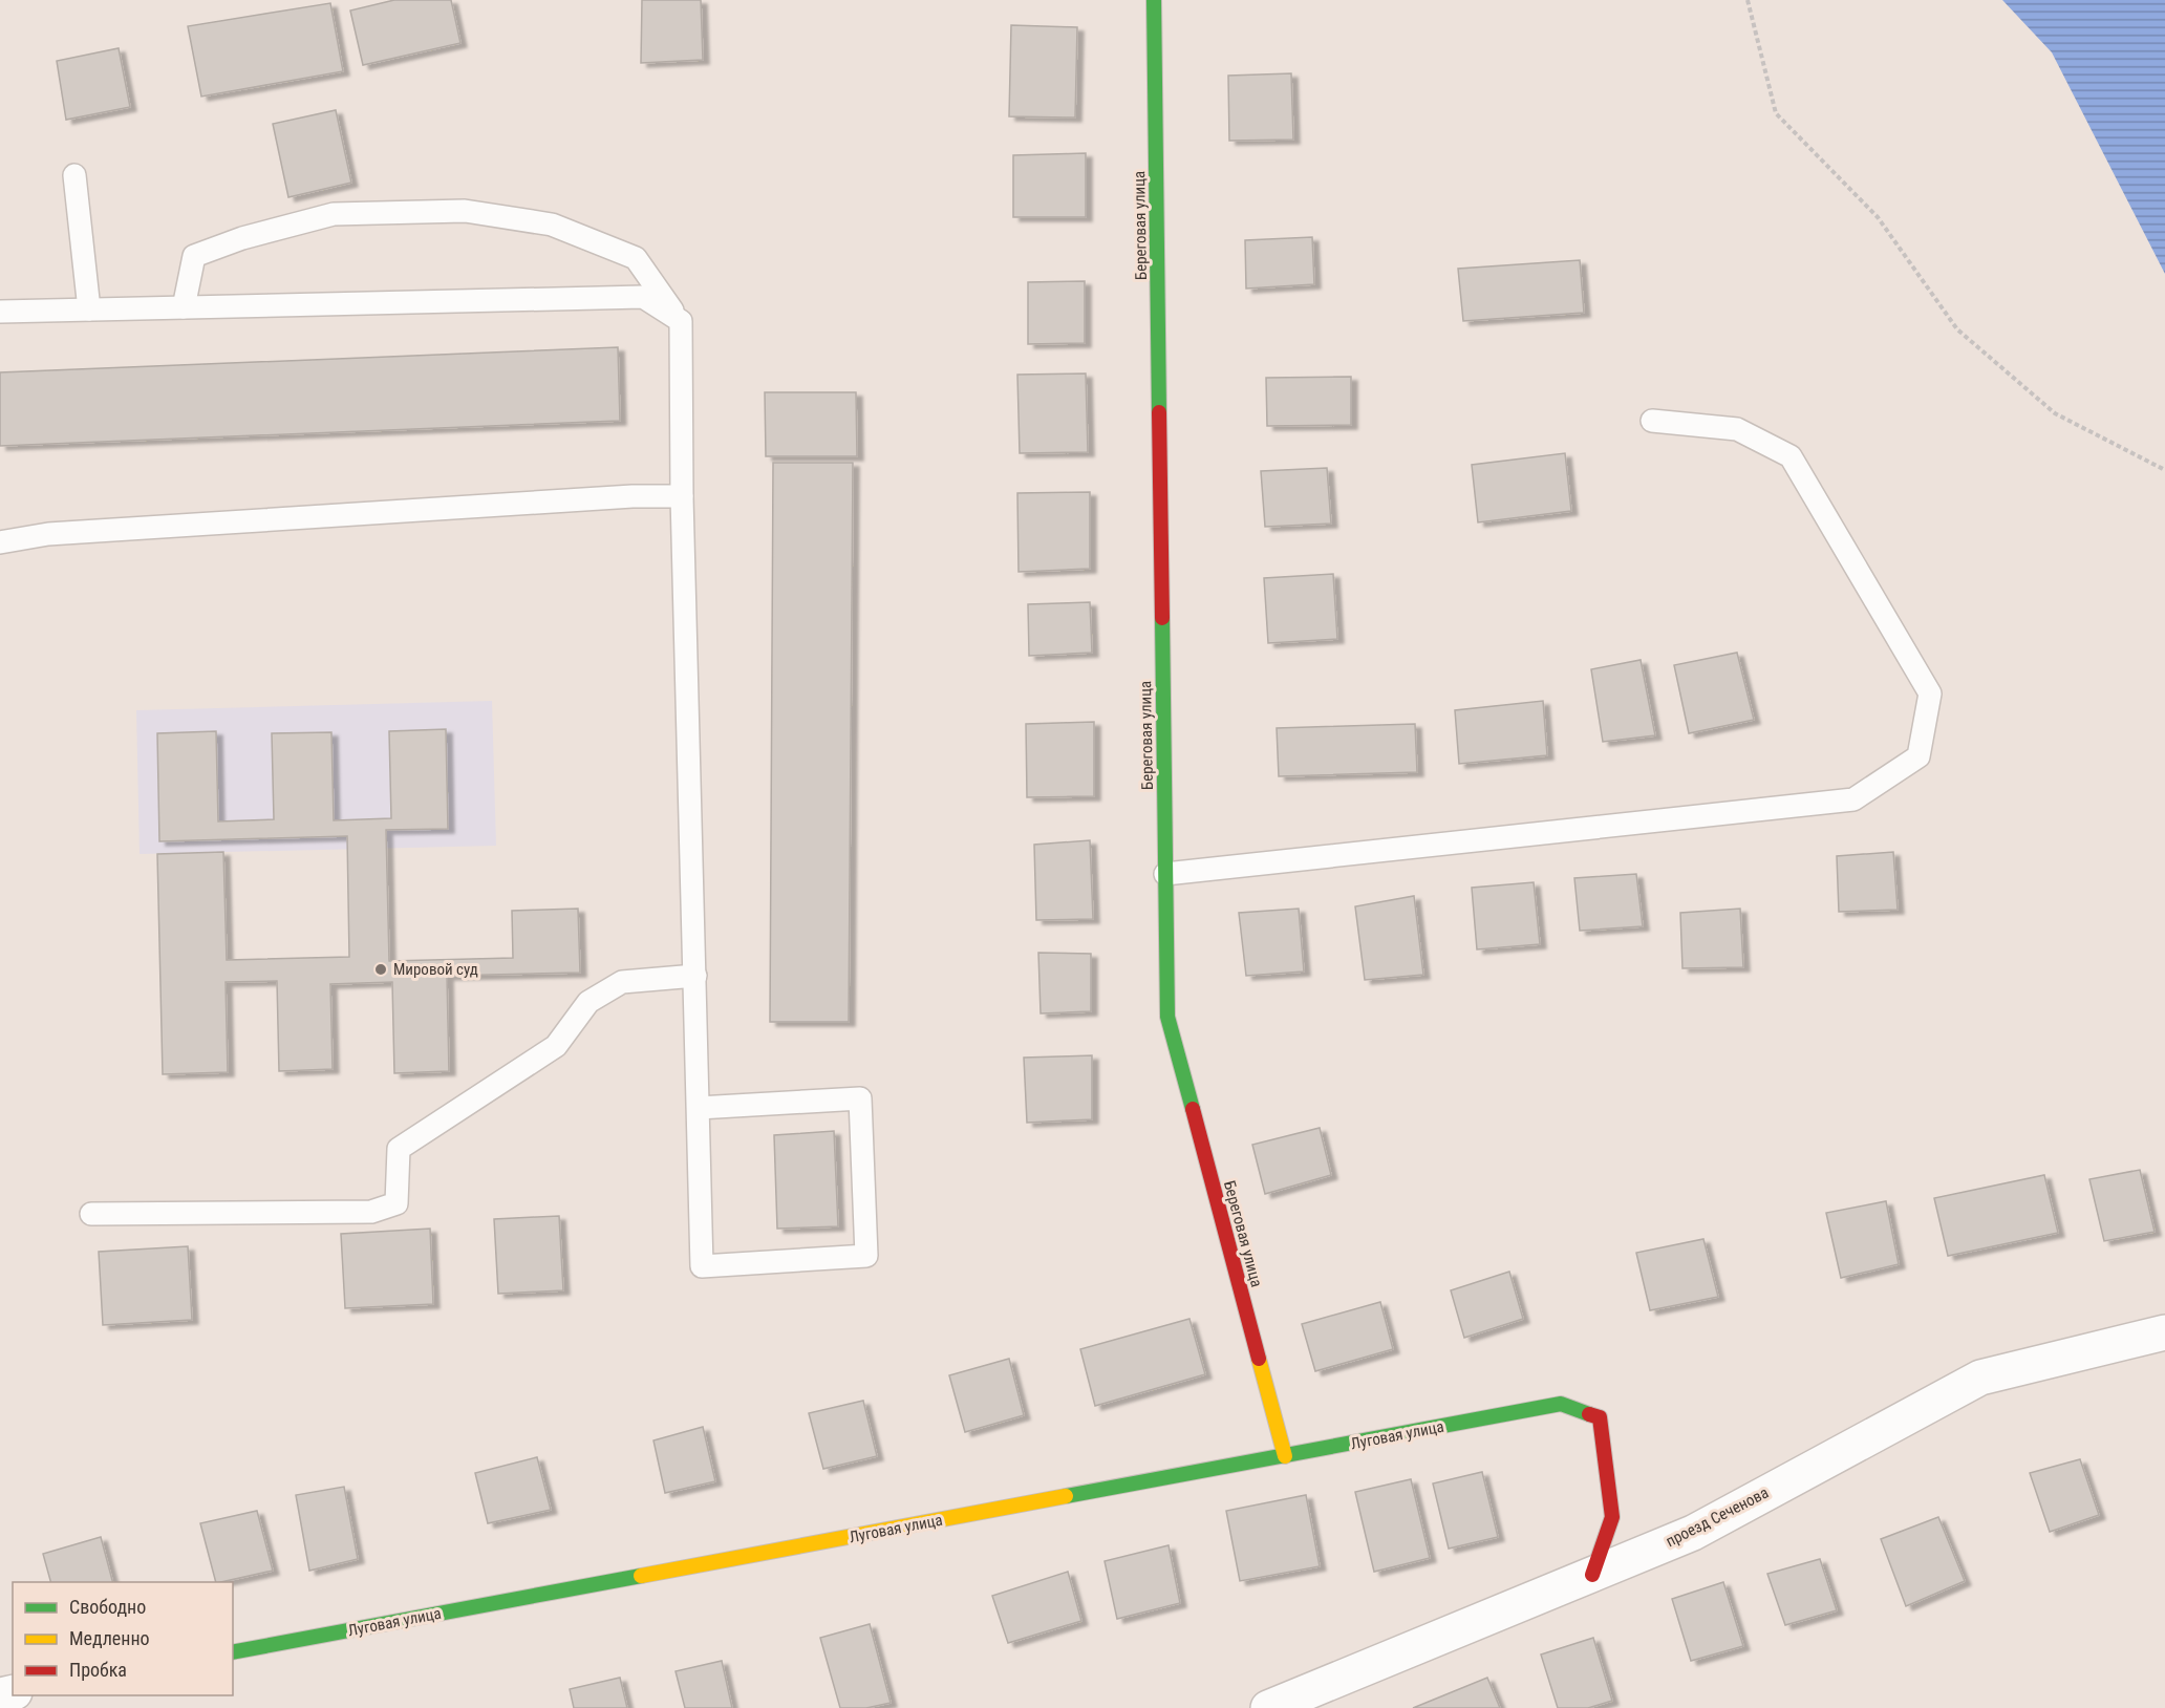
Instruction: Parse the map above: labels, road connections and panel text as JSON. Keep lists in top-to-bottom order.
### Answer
{
  "streets": {
    "street": ["Береговая улица", "Луговая улица", "проезд Сеченова"]
  },
  "crossings": [
    ["Береговая улица", "Луговая улица"],
    ["Луговая улица", "проезд Сеченова"]
  ],
  "places": ["Мировой суд"],
  "legend": ["Свободно", "Медленно", "Пробка"]
}
